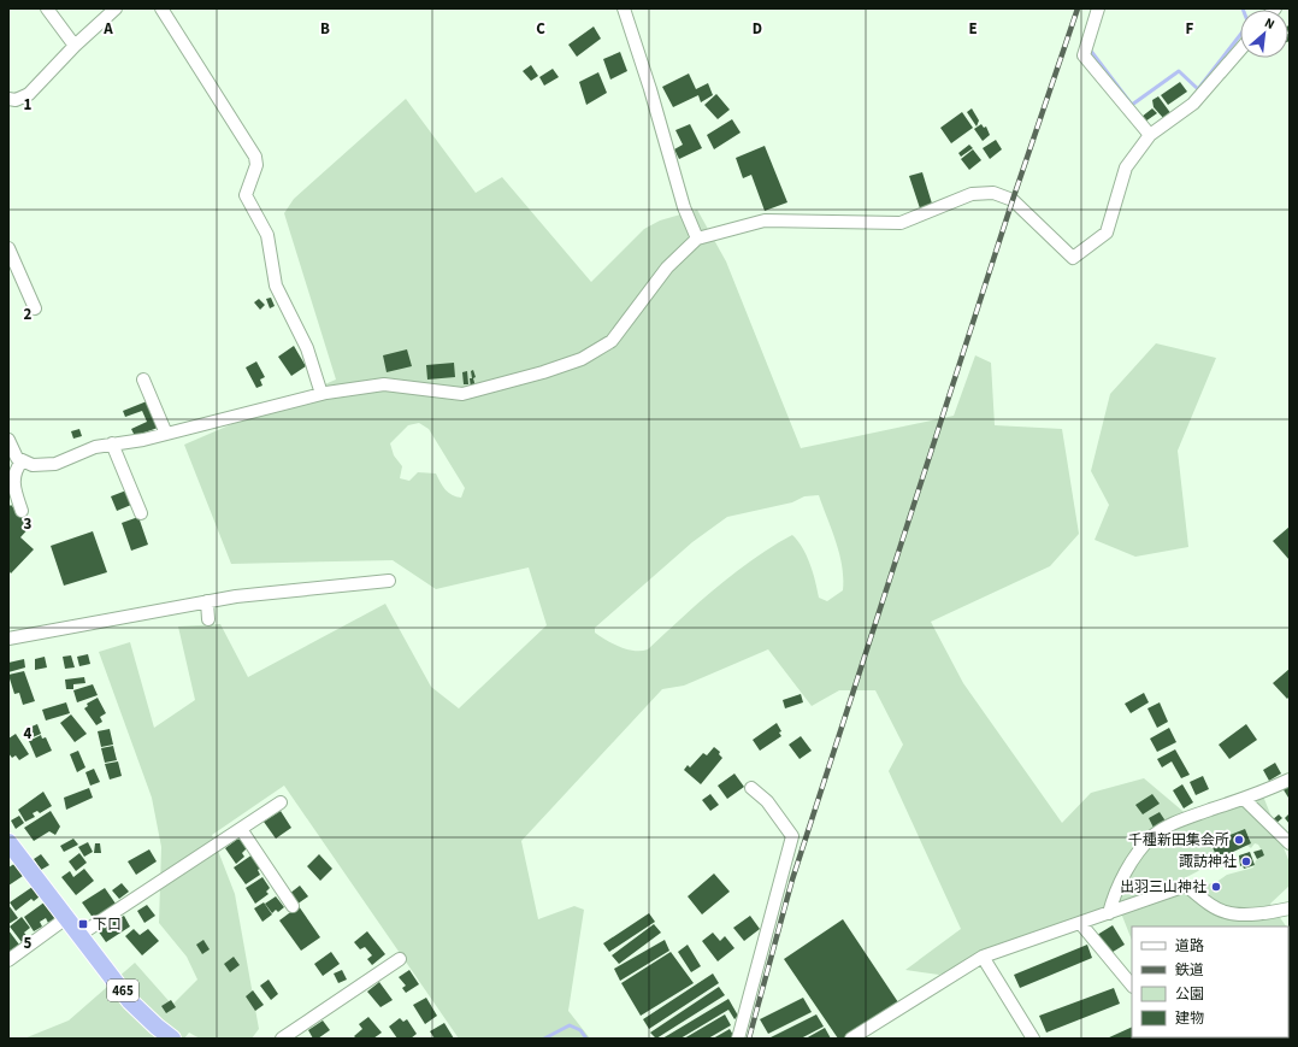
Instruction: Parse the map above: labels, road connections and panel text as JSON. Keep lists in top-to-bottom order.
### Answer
{
  "streets": {
    "highway": ["465"]
  },
  "places": {
    "other": ["千種新田集会所", "諏訪神社", "出羽三山神社"],
    "transit": ["下口"]
  },
  "legend": [
    "道路",
    "鉄道",
    "公園",
    "建物"
  ],
  "north": "top right",
  "grid": {
    "columns": [
      "A",
      "B",
      "C",
      "D",
      "E",
      "F"
    ],
    "rows": [
      "1",
      "2",
      "3",
      "4",
      "5"
    ]
  }
}
